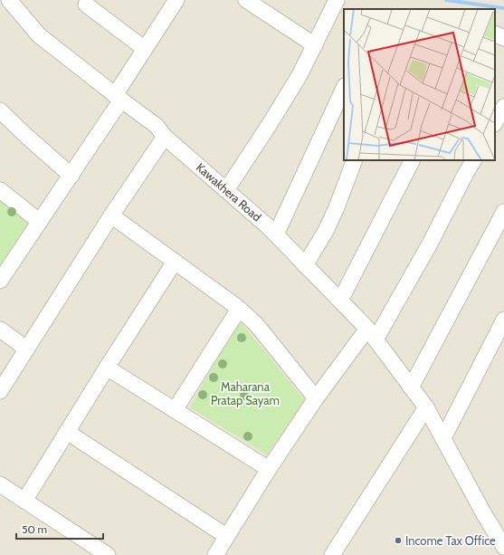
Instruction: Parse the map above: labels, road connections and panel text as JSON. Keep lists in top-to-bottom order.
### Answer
{
  "streets": {
    "street": ["Kawakhera Road"]
  },
  "parks": ["Maharana Pratap Sayam"],
  "places": ["Income Tax Office"],
  "scale_bar": "50 m"
}
